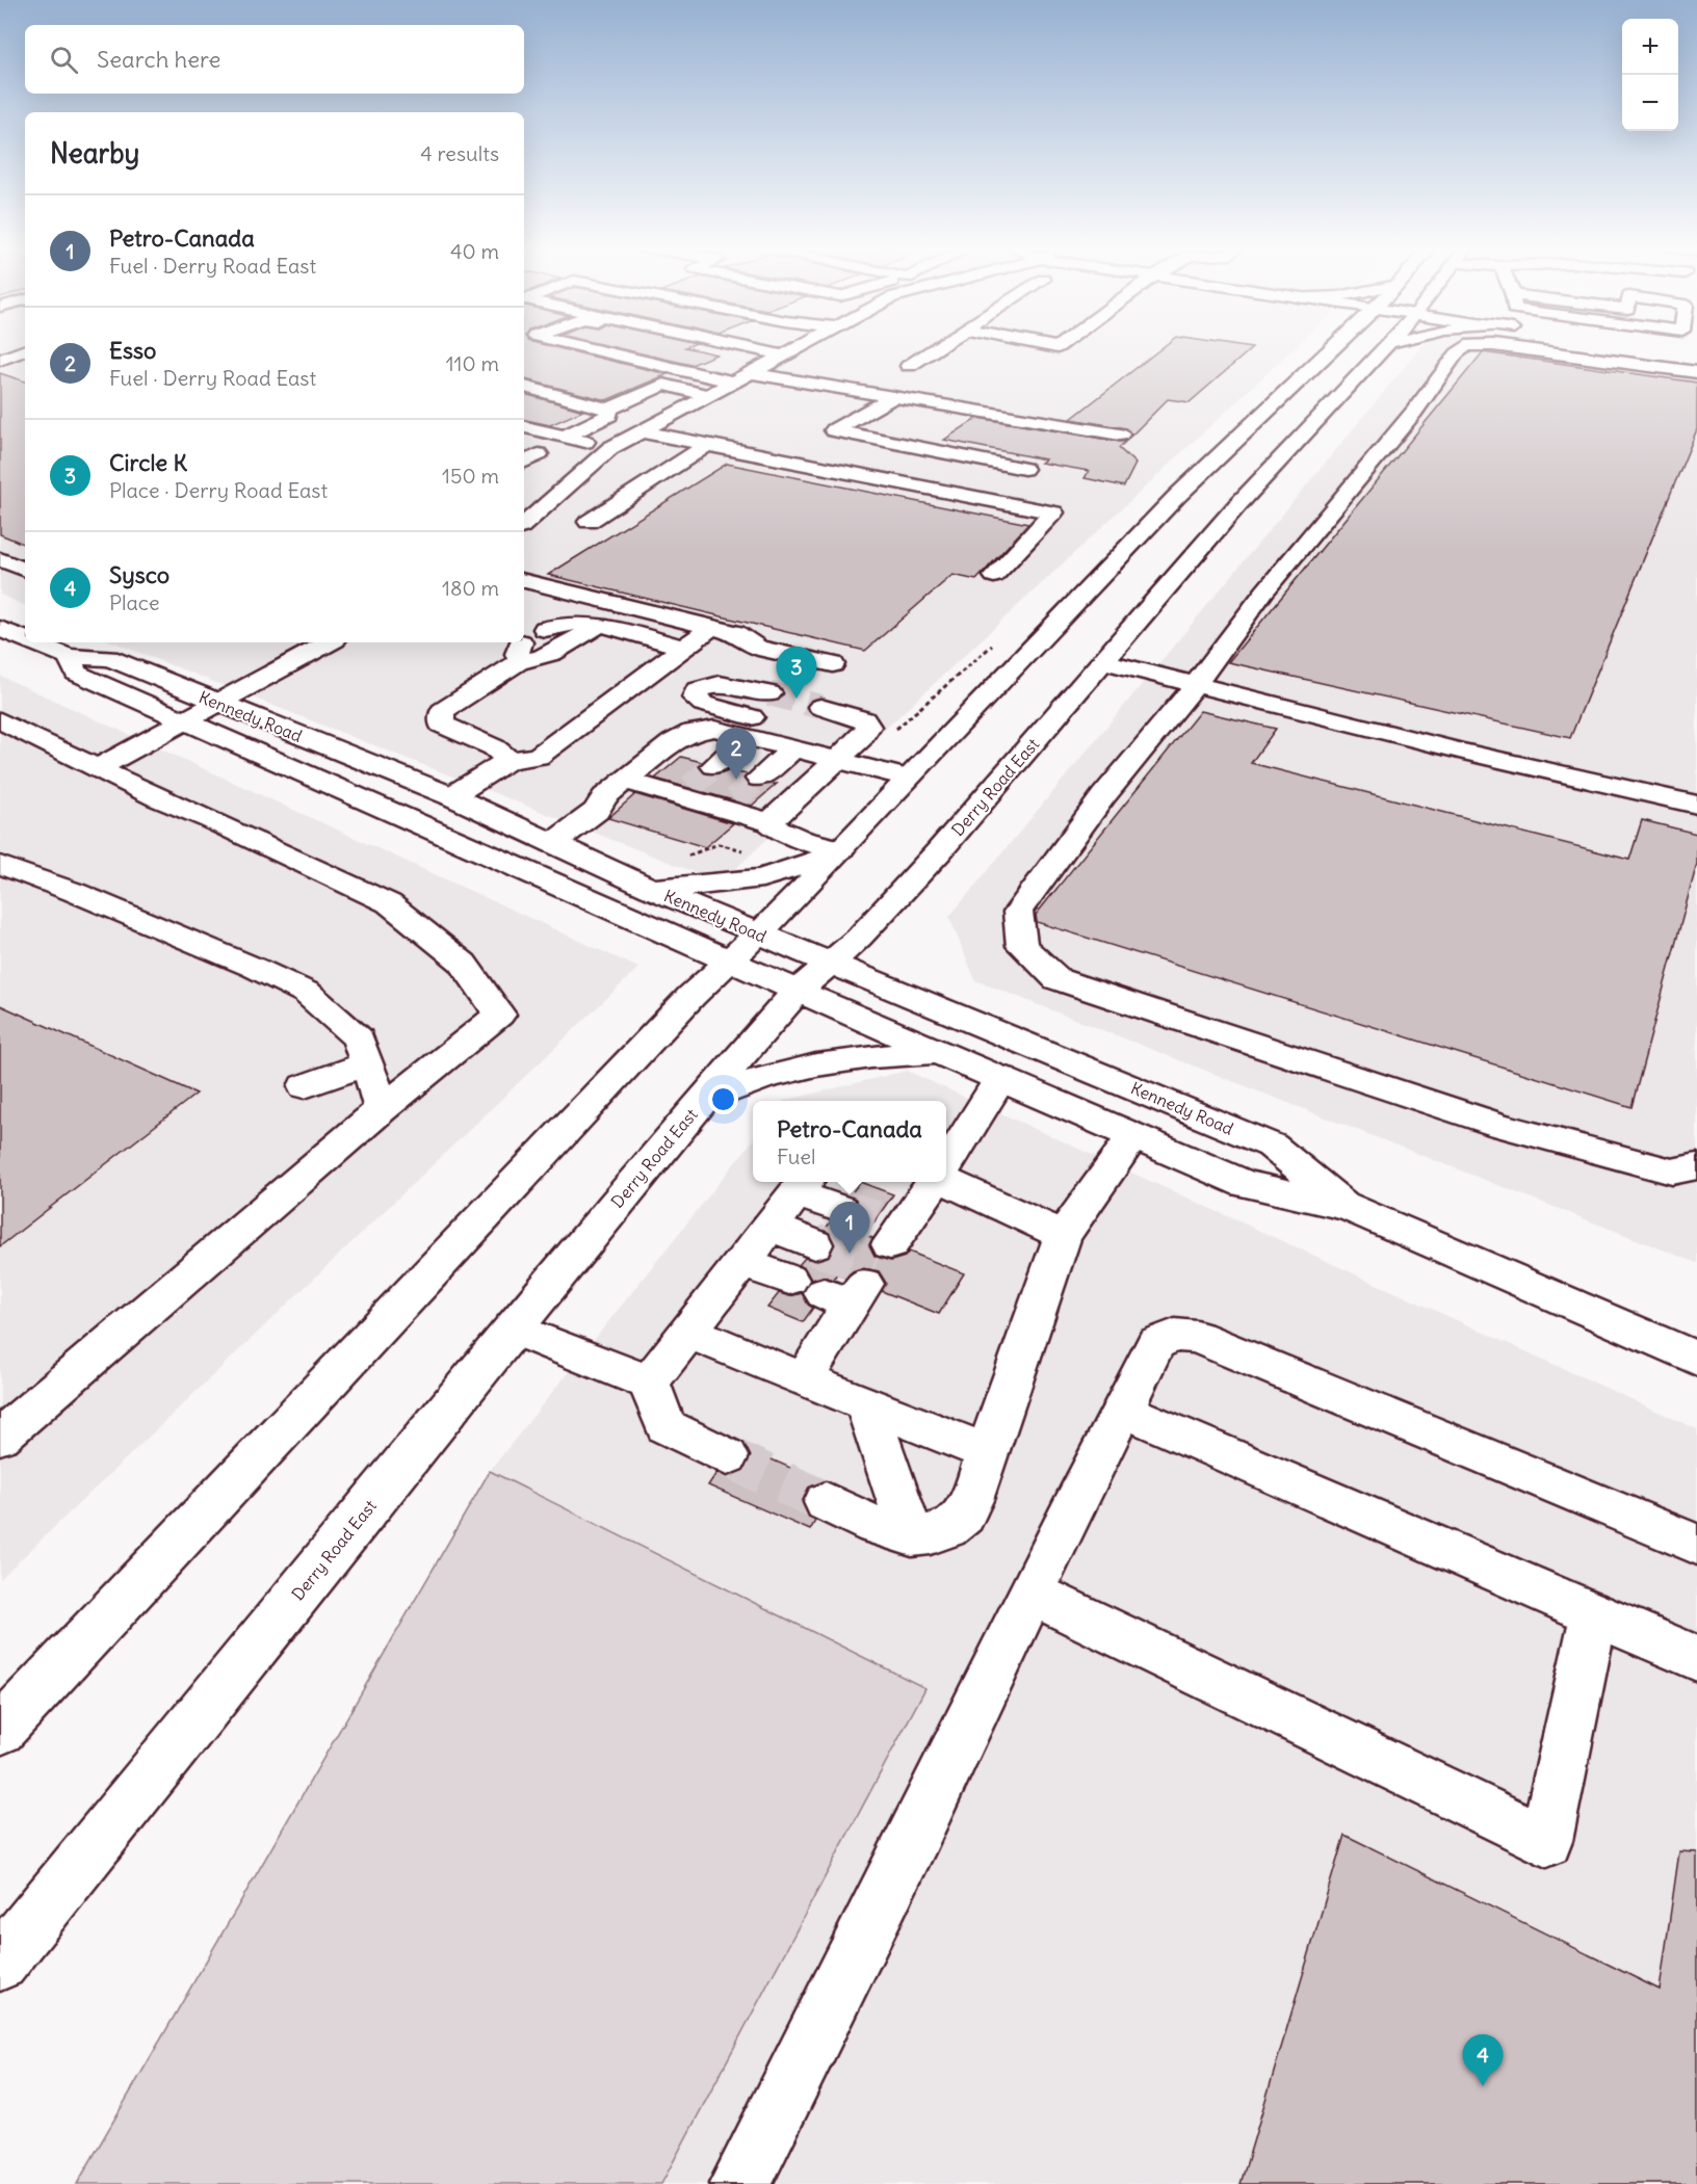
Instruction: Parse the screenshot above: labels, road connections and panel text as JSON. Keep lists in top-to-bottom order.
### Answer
{
  "streets": {
    "main road": ["Kennedy Road", "Derry Road East"]
  },
  "crossings": [
    ["Kennedy Road", "Derry Road East"]
  ],
  "page": {
    "map_buttons": ["+", "−"],
    "search": "Search here",
    "heading": ["Nearby", "4 results"],
    "list": [
      {
        "mark": "1",
        "name": "Petro-Canada",
        "note": "Fuel · Derry Road East",
        "value": "40 m"
      },
      {
        "mark": "2",
        "name": "Esso",
        "note": "Fuel · Derry Road East",
        "value": "110 m"
      },
      {
        "mark": "3",
        "name": "Circle K",
        "note": "Place · Derry Road East",
        "value": "150 m"
      },
      {
        "mark": "4",
        "name": "Sysco",
        "note": "Place",
        "value": "180 m"
      }
    ],
    "pins": [
      "3",
      "2",
      "1",
      "4"
    ],
    "popup": ["Petro-Canada", "Fuel"]
  }
}
